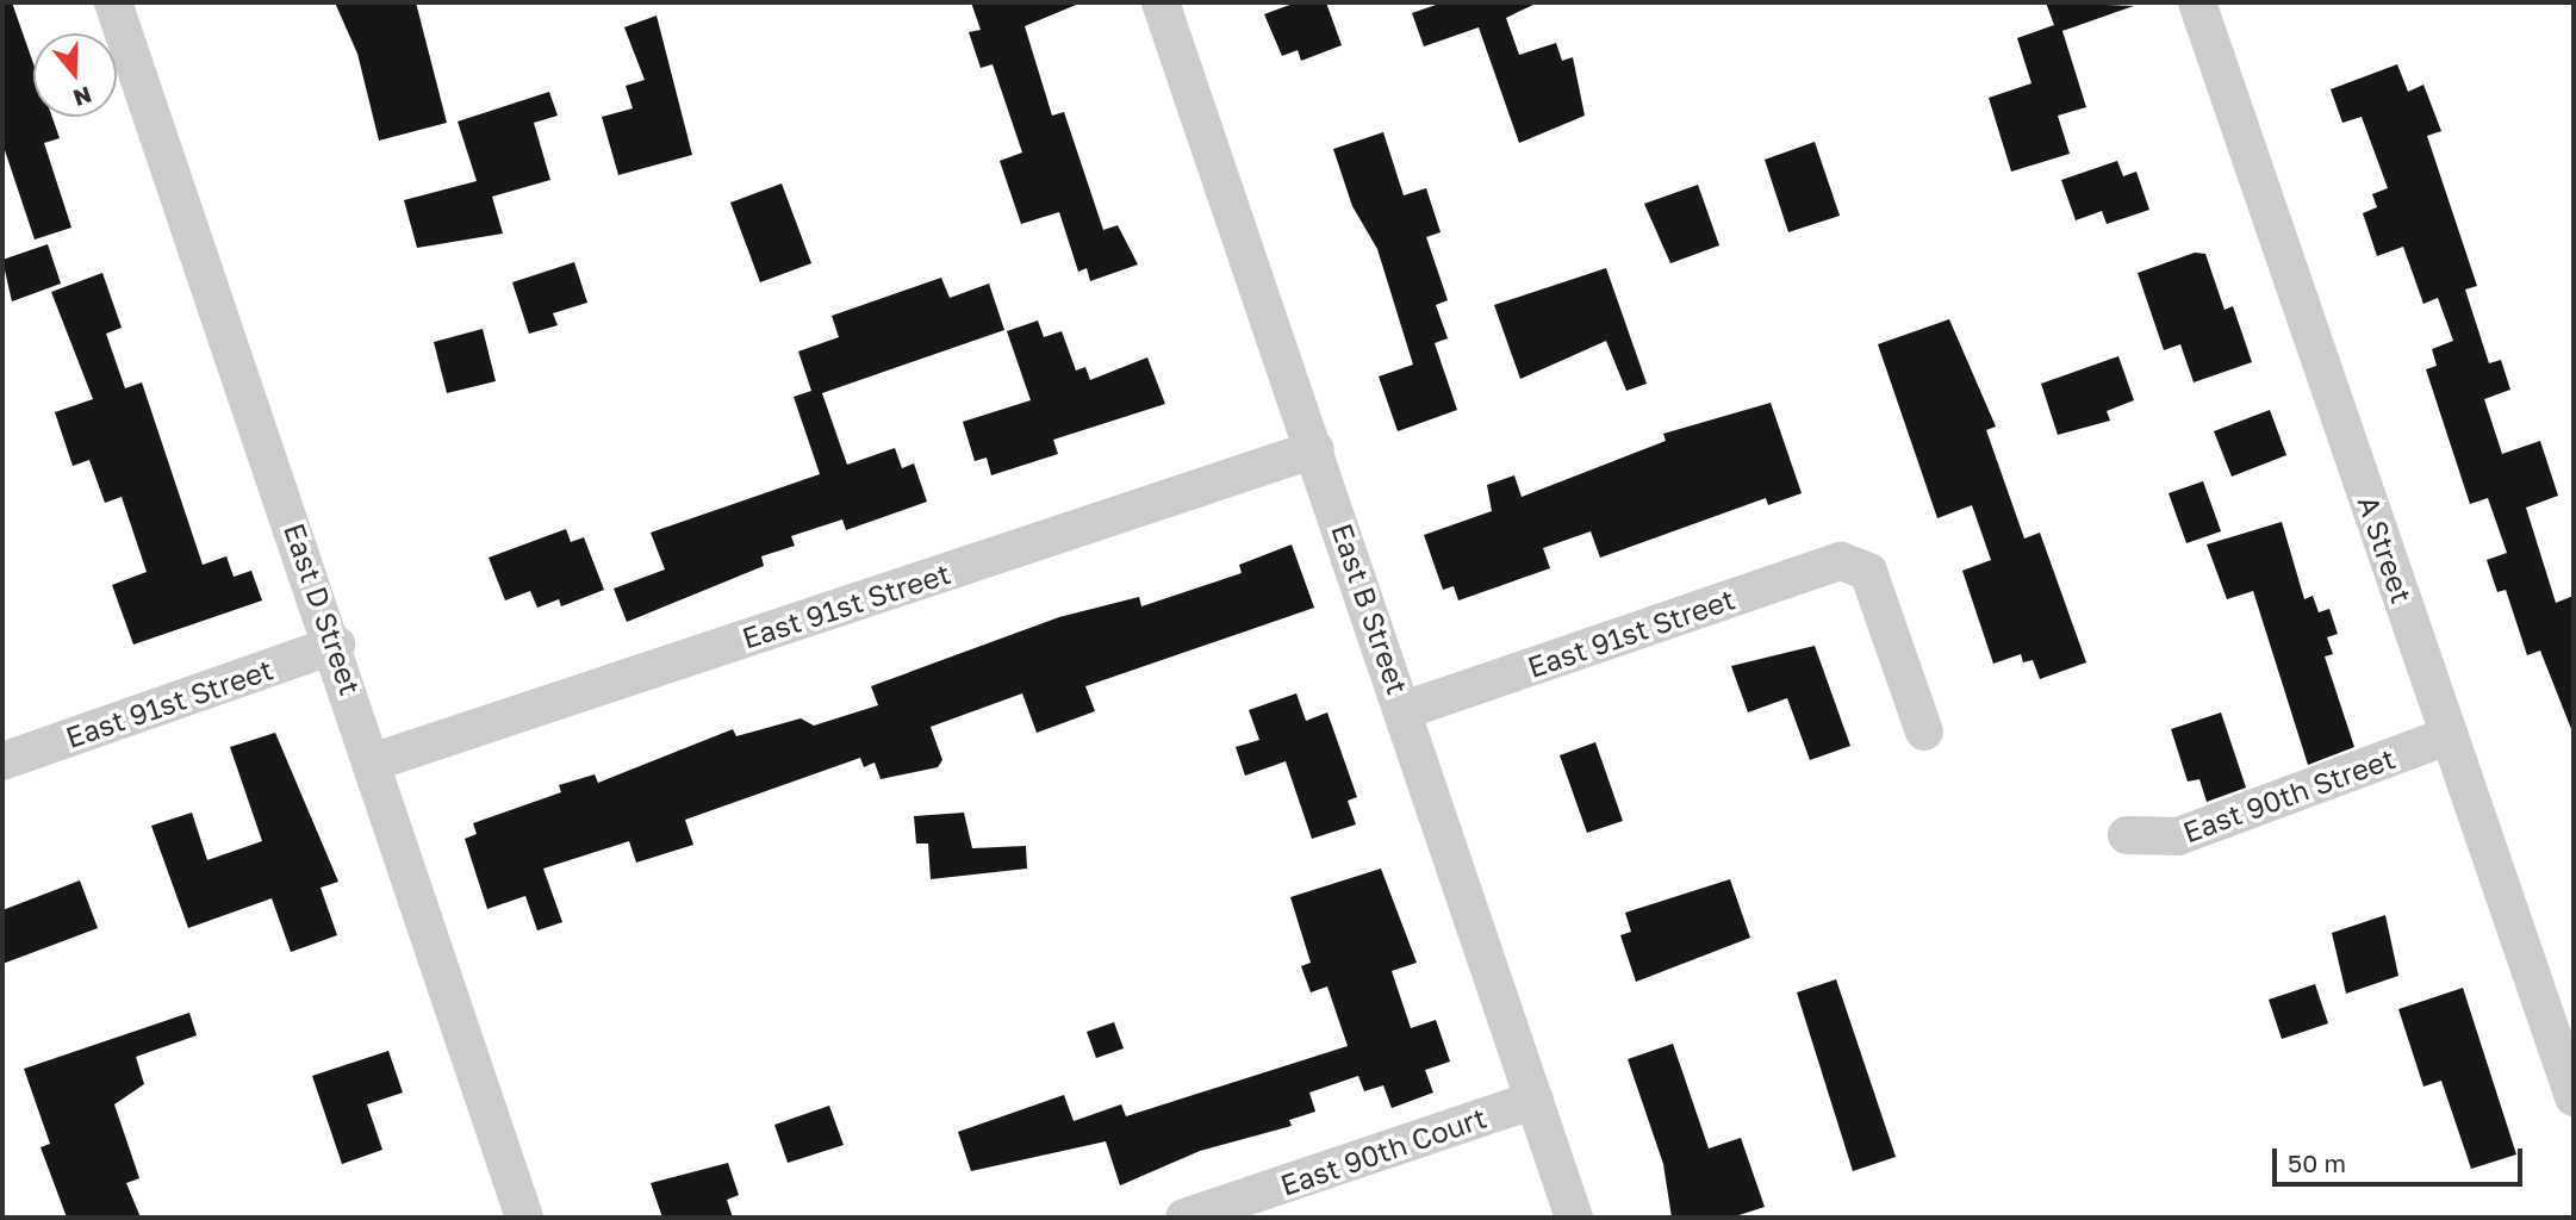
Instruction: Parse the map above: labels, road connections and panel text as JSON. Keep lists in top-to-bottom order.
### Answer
{
  "streets": {
    "street": [
      "A Street",
      "East 91st Street",
      "East D Street",
      "East B Street",
      "East 90th Street",
      "East 90th Court"
    ]
  },
  "crossings": [
    ["A Street", "East 90th Street"],
    ["East 91st Street", "East D Street"],
    ["East 91st Street", "East B Street"],
    ["East B Street", "East 90th Court"]
  ],
  "scale_bar": "50 m",
  "north": "bottom"
}
